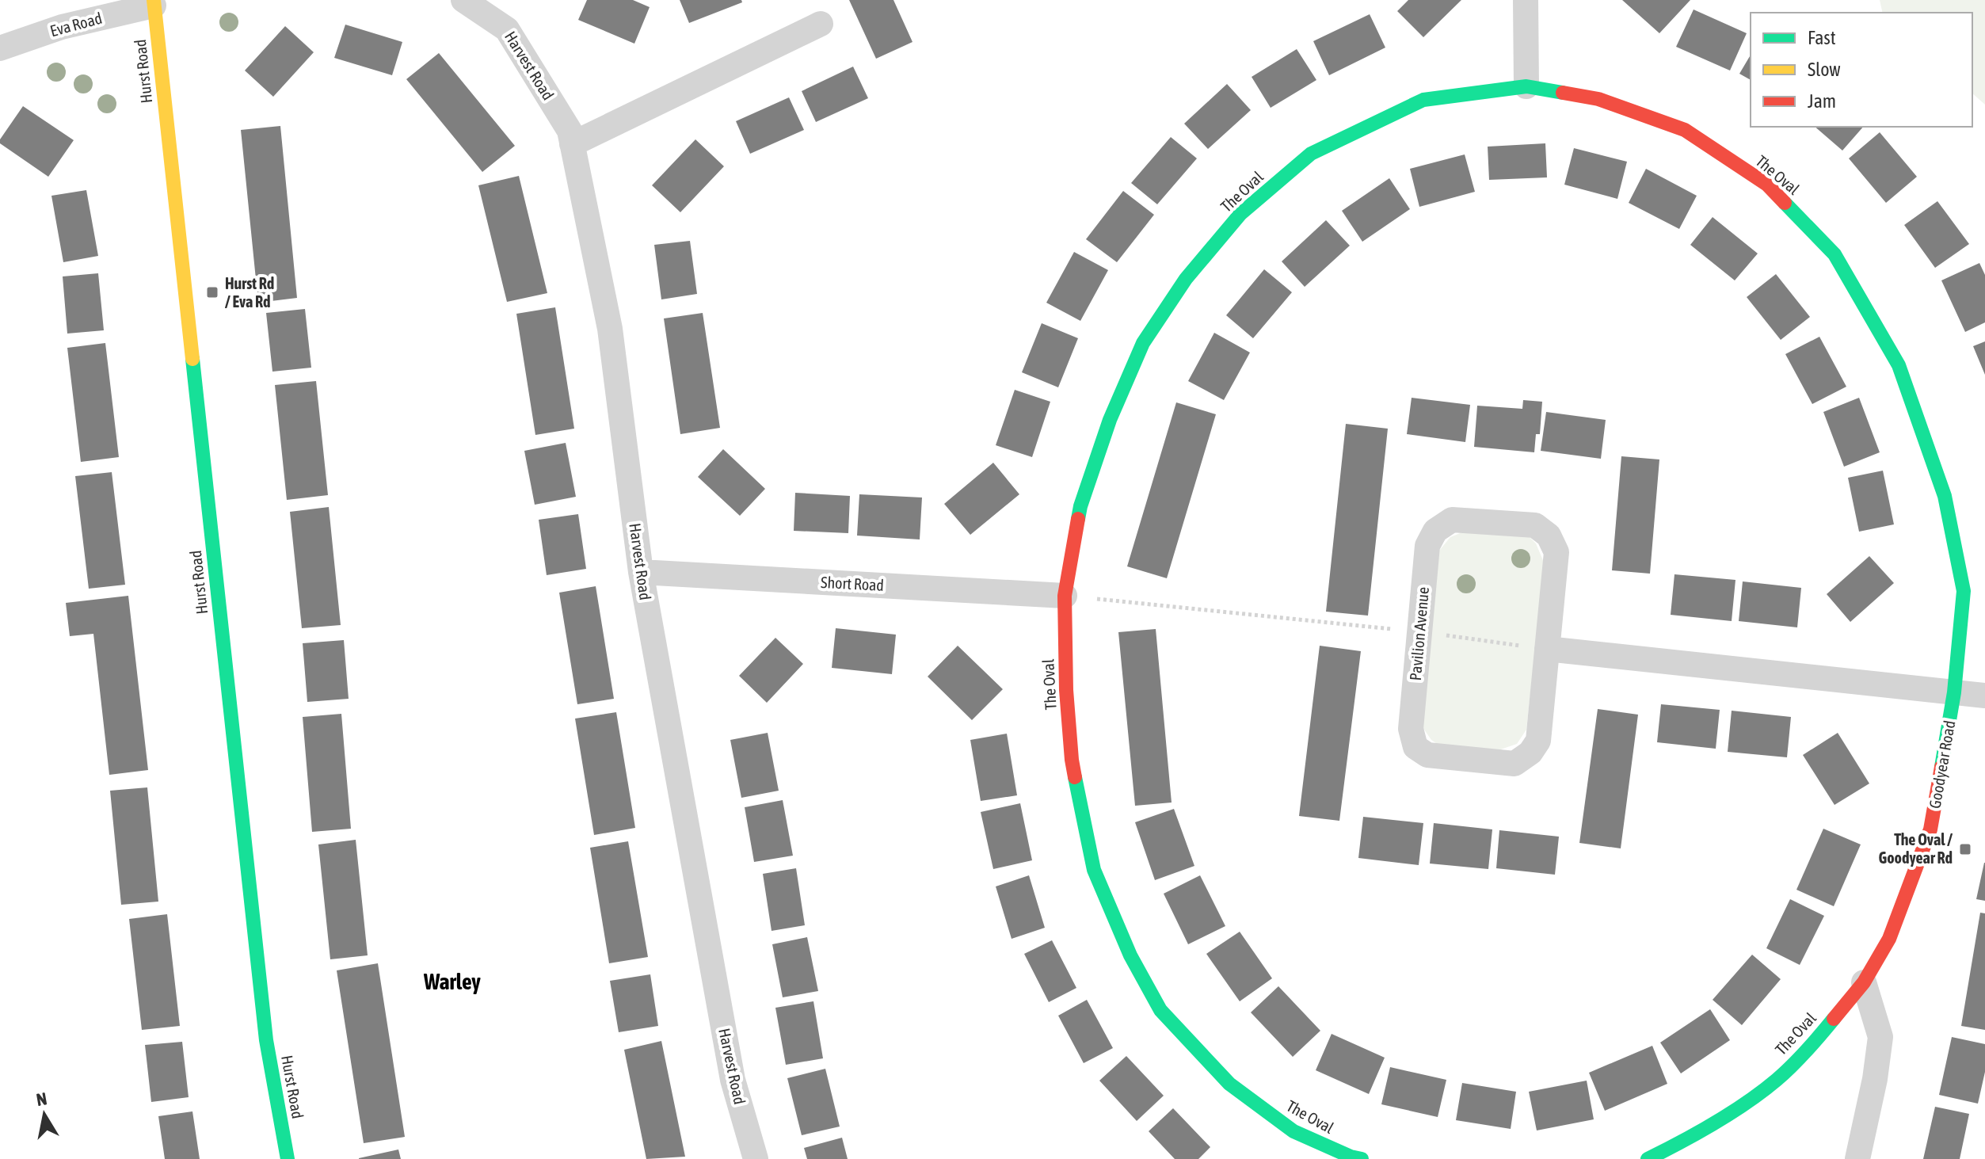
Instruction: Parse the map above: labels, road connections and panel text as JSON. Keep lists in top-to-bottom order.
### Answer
{
  "streets": {
    "street": [
      "Eva Road",
      "Harvest Road",
      "Hurst Road",
      "The Oval",
      "Short Road",
      "Pavilion Avenue",
      "Goodyear Road"
    ]
  },
  "crossings": [
    ["Eva Road", "Hurst Road"],
    ["Harvest Road", "Short Road"],
    ["The Oval", "Short Road"],
    ["The Oval", "Goodyear Road"]
  ],
  "districts": ["Warley"],
  "places": {
    "transit": ["Hurst Rd / Eva Rd", "The Oval / Goodyear Rd"]
  },
  "legend": ["Fast", "Slow", "Jam"],
  "north": "top"
}
